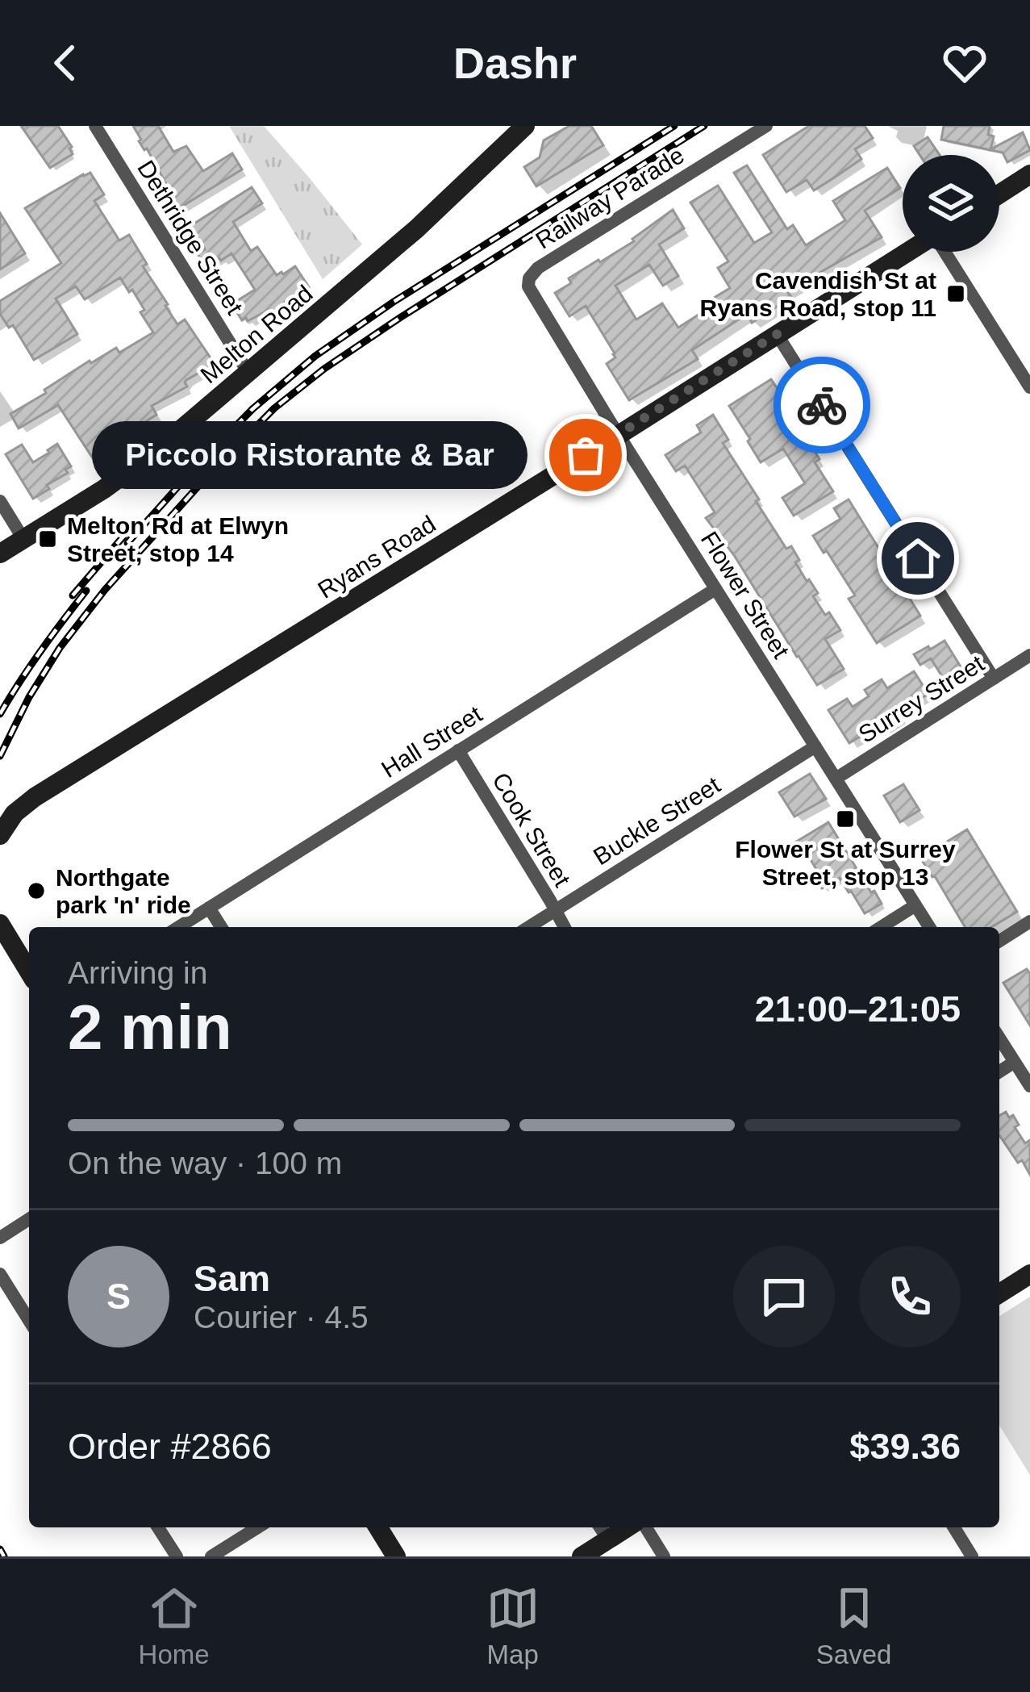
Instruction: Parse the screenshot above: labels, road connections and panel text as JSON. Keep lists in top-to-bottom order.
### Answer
{
  "streets": {
    "street": [
      "Railway Parade",
      "Dethridge Street",
      "Melton Road",
      "Ryans Road",
      "Flower Street",
      "Surrey Street",
      "Hall Street",
      "Buckle Street",
      "Cook Street"
    ]
  },
  "crossings": [
    ["Railway Parade", "Flower Street"],
    ["Dethridge Street", "Melton Road"],
    ["Ryans Road", "Flower Street"],
    ["Flower Street", "Surrey Street"],
    ["Flower Street", "Hall Street"],
    ["Flower Street", "Buckle Street"],
    ["Hall Street", "Cook Street"],
    ["Buckle Street", "Cook Street"]
  ],
  "places": {
    "transit": ["Cavendish St at Ryans Road, stop 11", "Melton Rd at Elwyn Street, stop 14", "Flower St at Surrey Street, stop 13"],
    "other": ["Piccolo Ristorante & Bar", "Northgate park 'n' ride"]
  },
  "page": {
    "header": "Dashr",
    "bubble": "Piccolo Ristorante & Bar",
    "heading": ["2 min", "Arriving in", "21:00–21:05"],
    "panel": [
      "Sam",
      "Courier · 4.5",
      "Order #2866",
      "$39.36"
    ],
    "bar": "On the way · 100 m",
    "round": "S",
    "tabs": ["Home", "Map", "Saved"]
  }
}
